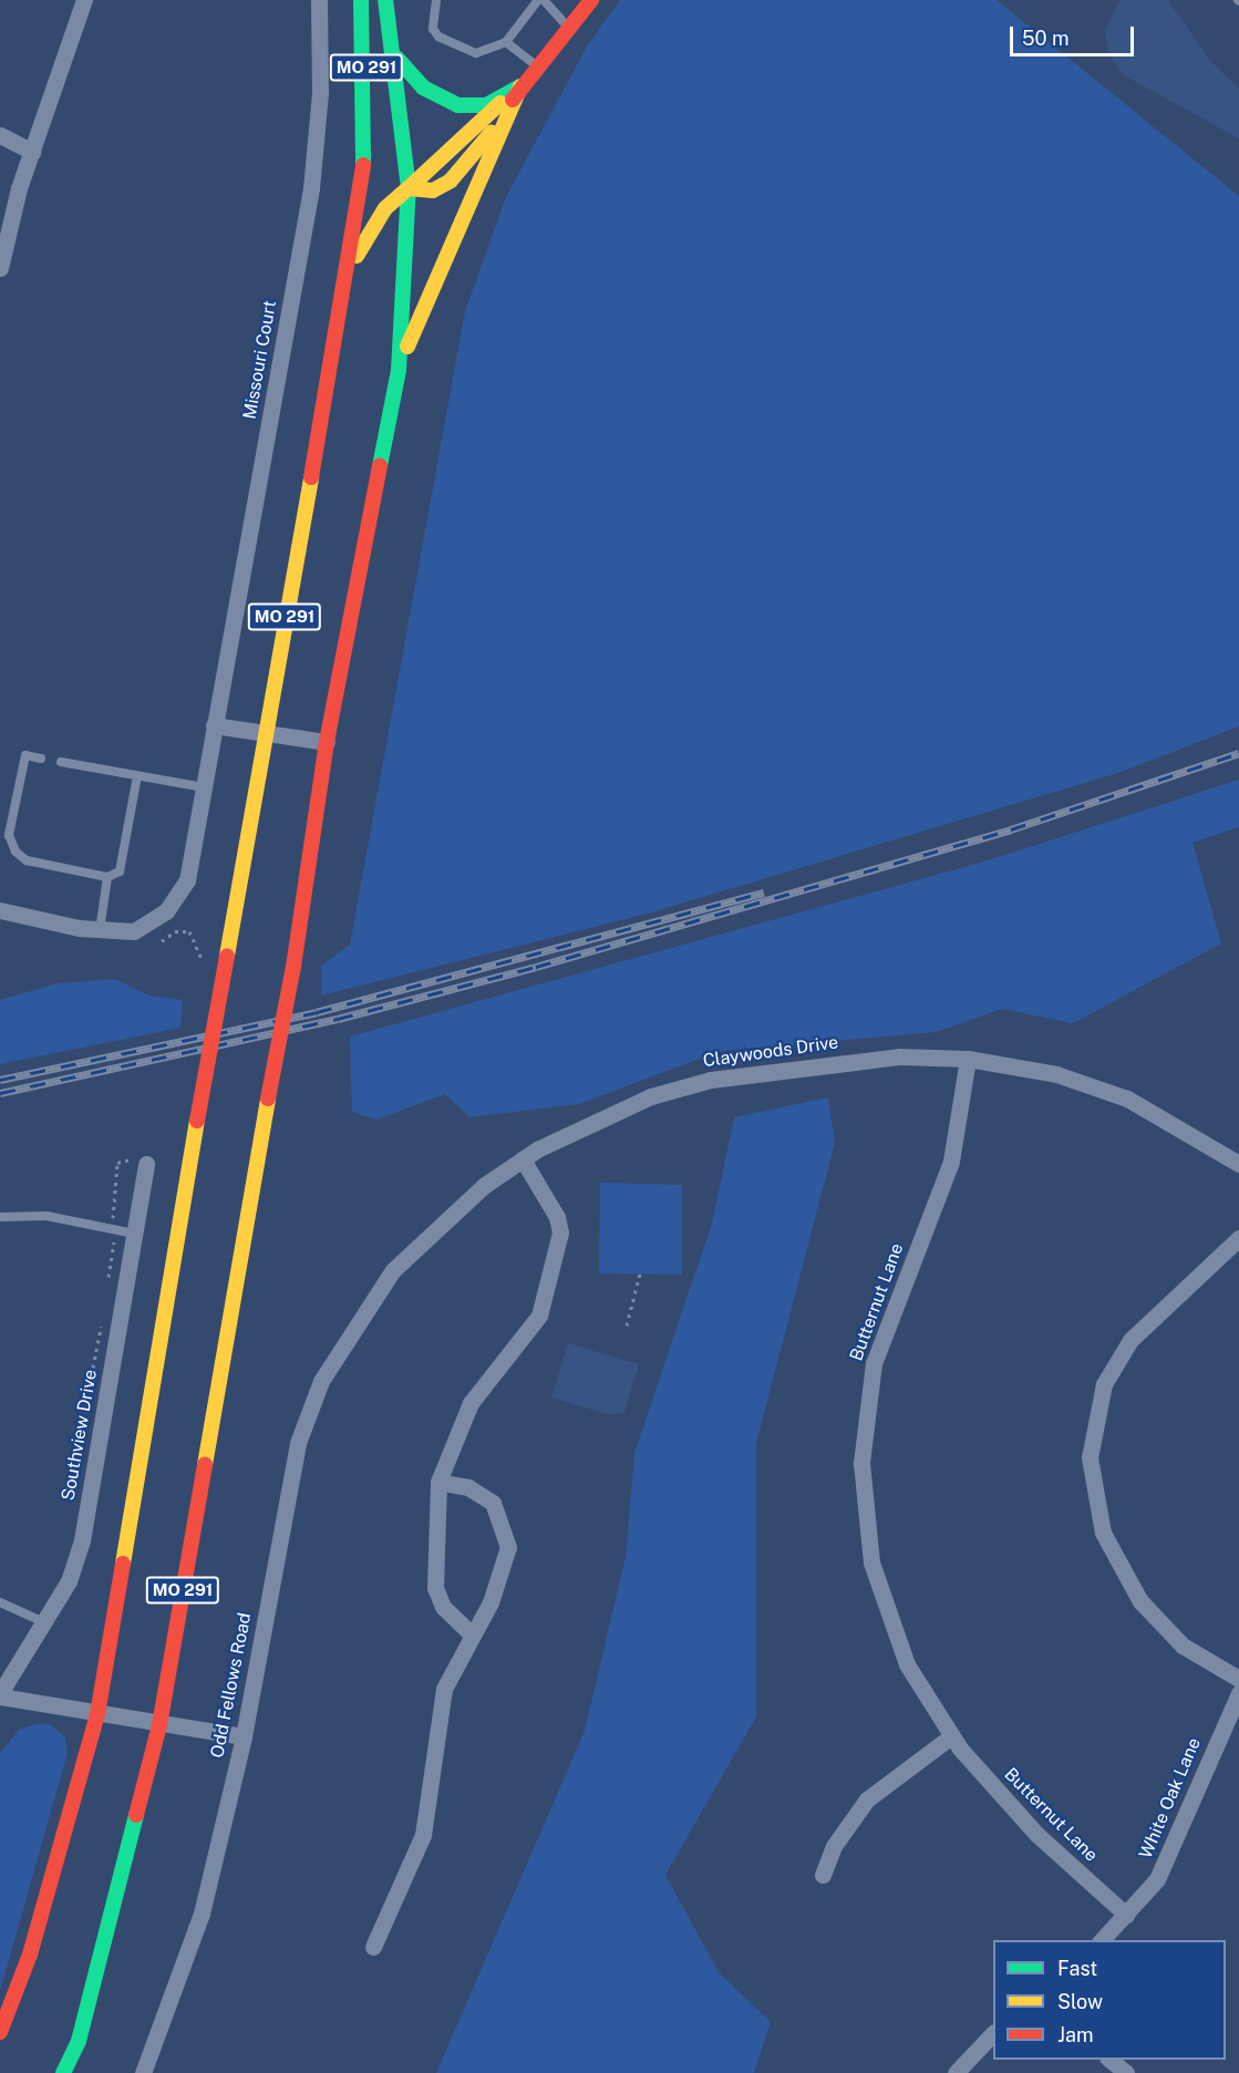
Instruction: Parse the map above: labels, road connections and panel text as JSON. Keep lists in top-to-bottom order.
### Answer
{
  "streets": {
    "main road": ["MO 291"],
    "street": [
      "Missouri Court",
      "Claywoods Drive",
      "Butternut Lane",
      "Southview Drive",
      "Odd Fellows Road",
      "White Oak Lane"
    ]
  },
  "crossings": [
    ["Claywoods Drive", "Butternut Lane"],
    ["Claywoods Drive", "Odd Fellows Road"],
    ["Butternut Lane", "White Oak Lane"]
  ],
  "legend": ["Fast", "Slow", "Jam"],
  "scale_bar": "50 m"
}
